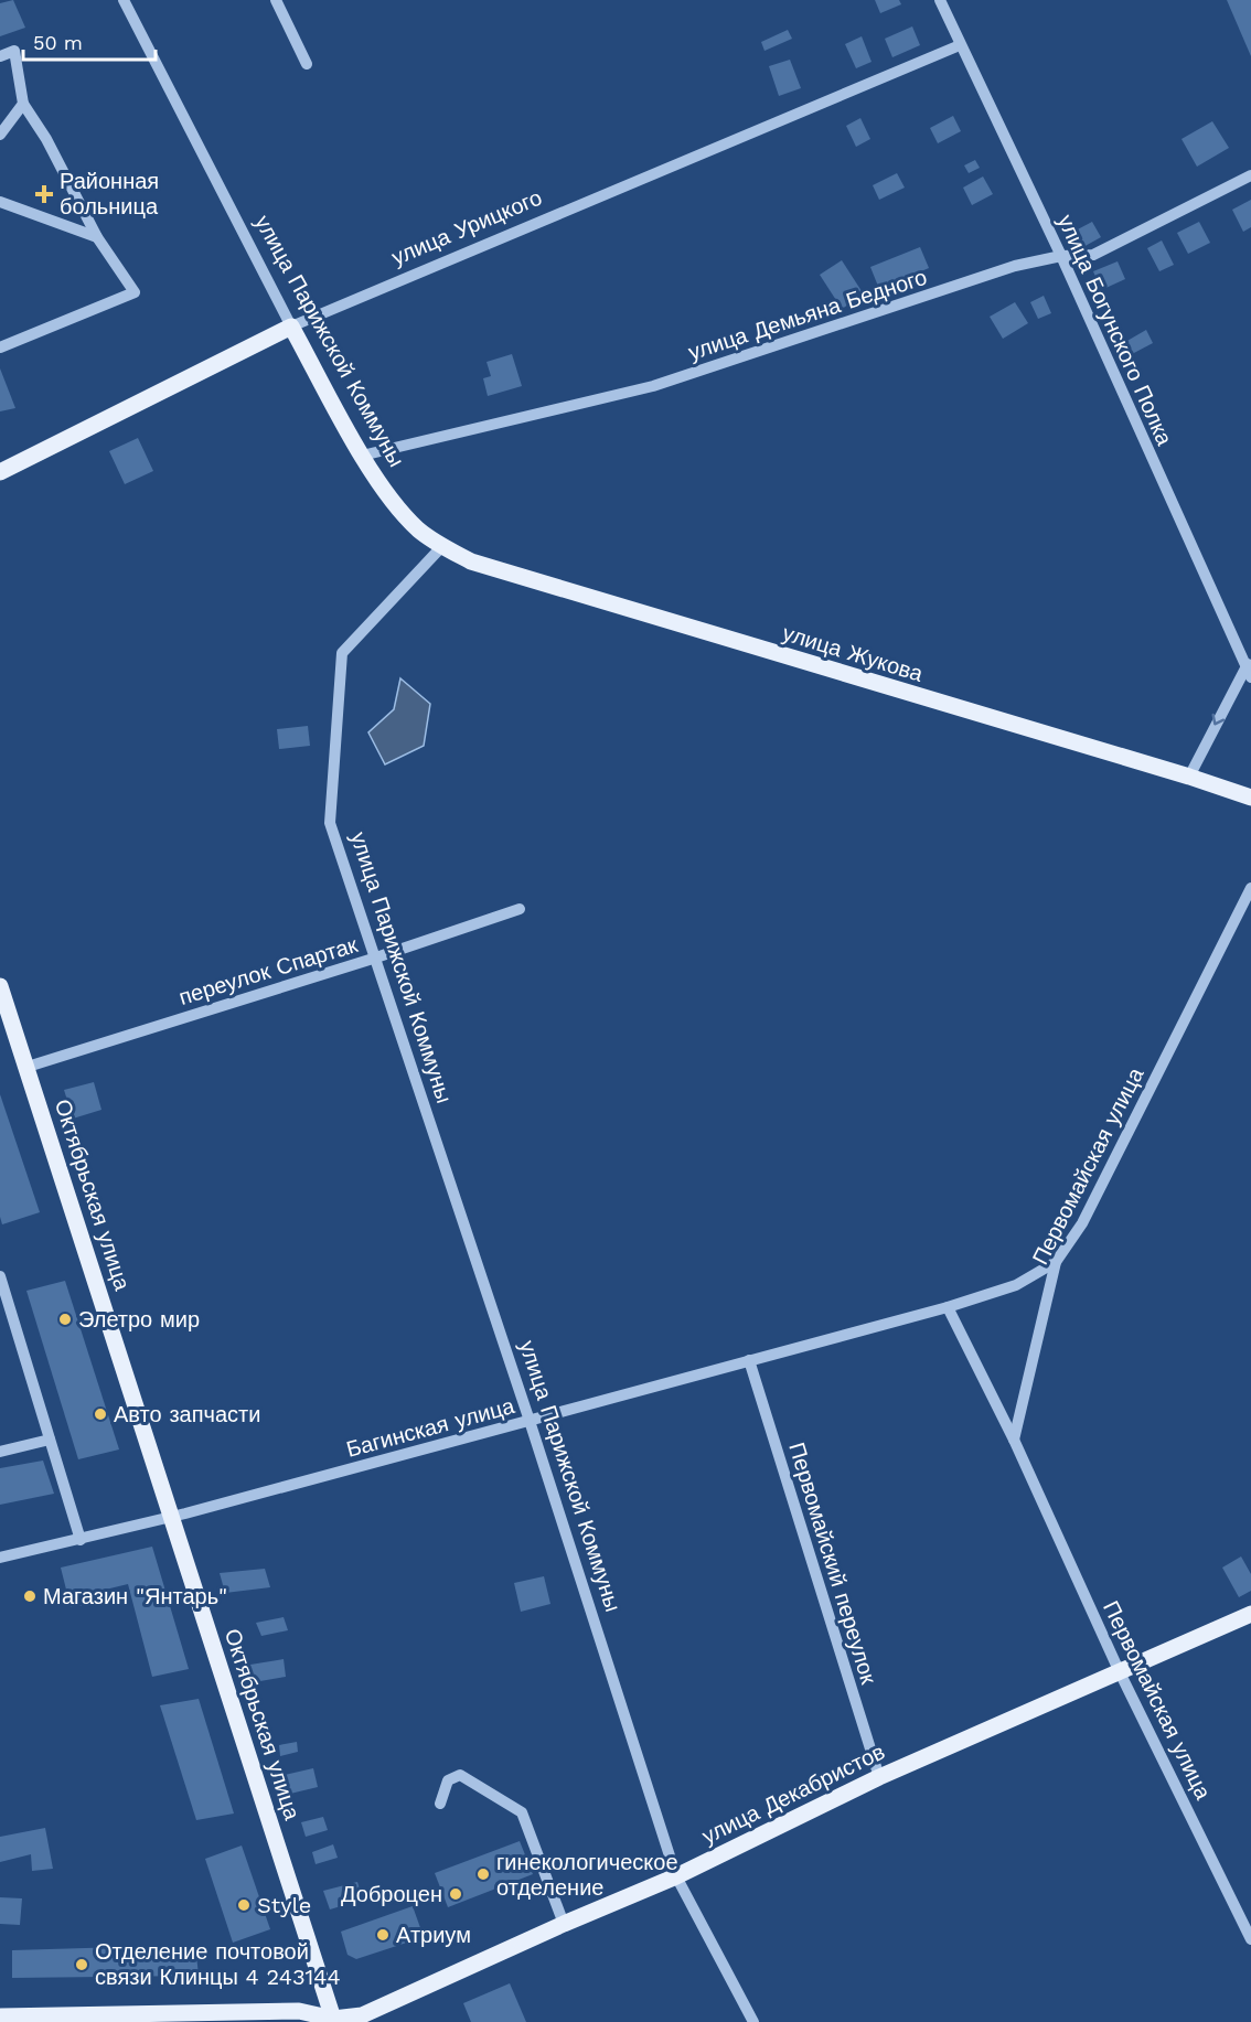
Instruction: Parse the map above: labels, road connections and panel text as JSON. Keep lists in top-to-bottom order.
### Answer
{
  "streets": {
    "main road": [
      "улица Урицкого",
      "улица Парижской Коммуны",
      "улица Жукова",
      "Октябрьская улица",
      "улица Декабристов"
    ],
    "street": [
      "улица Демьяна Бедного",
      "улица Богунского Полка",
      "переулок Спартак",
      "Первомайская улица",
      "Багинская улица",
      "Первомайский переулок"
    ]
  },
  "crossings": [
    ["улица Урицкого", "улица Богунского Полка"],
    ["улица Урицкого", "улица Парижской Коммуны"],
    ["улица Демьяна Бедного", "улица Богунского Полка"],
    ["улица Демьяна Бедного", "улица Парижской Коммуны"],
    ["улица Парижской Коммуны", "улица Жукова"],
    ["улица Парижской Коммуны", "переулок Спартак"],
    ["улица Парижской Коммуны", "Багинская улица"],
    ["улица Парижской Коммуны", "улица Декабристов"],
    ["переулок Спартак", "Октябрьская улица"],
    ["Первомайская улица", "Багинская улица"],
    ["Первомайская улица", "улица Декабристов"],
    ["Октябрьская улица", "Багинская улица"],
    ["Октябрьская улица", "улица Декабристов"],
    ["Багинская улица", "Первомайский переулок"],
    ["Первомайский переулок", "улица Декабристов"]
  ],
  "places": {
    "health": ["Районная больница"],
    "other": [
      "Элетро мир",
      "Авто запчасти",
      "Магазин \"Янтарь\"",
      "гинекологическое отделение",
      "Доброцен",
      "Style",
      "Атриум",
      "Отделение почтовой связи Клинцы 4 243144"
    ]
  },
  "scale_bar": "50 m"
}
